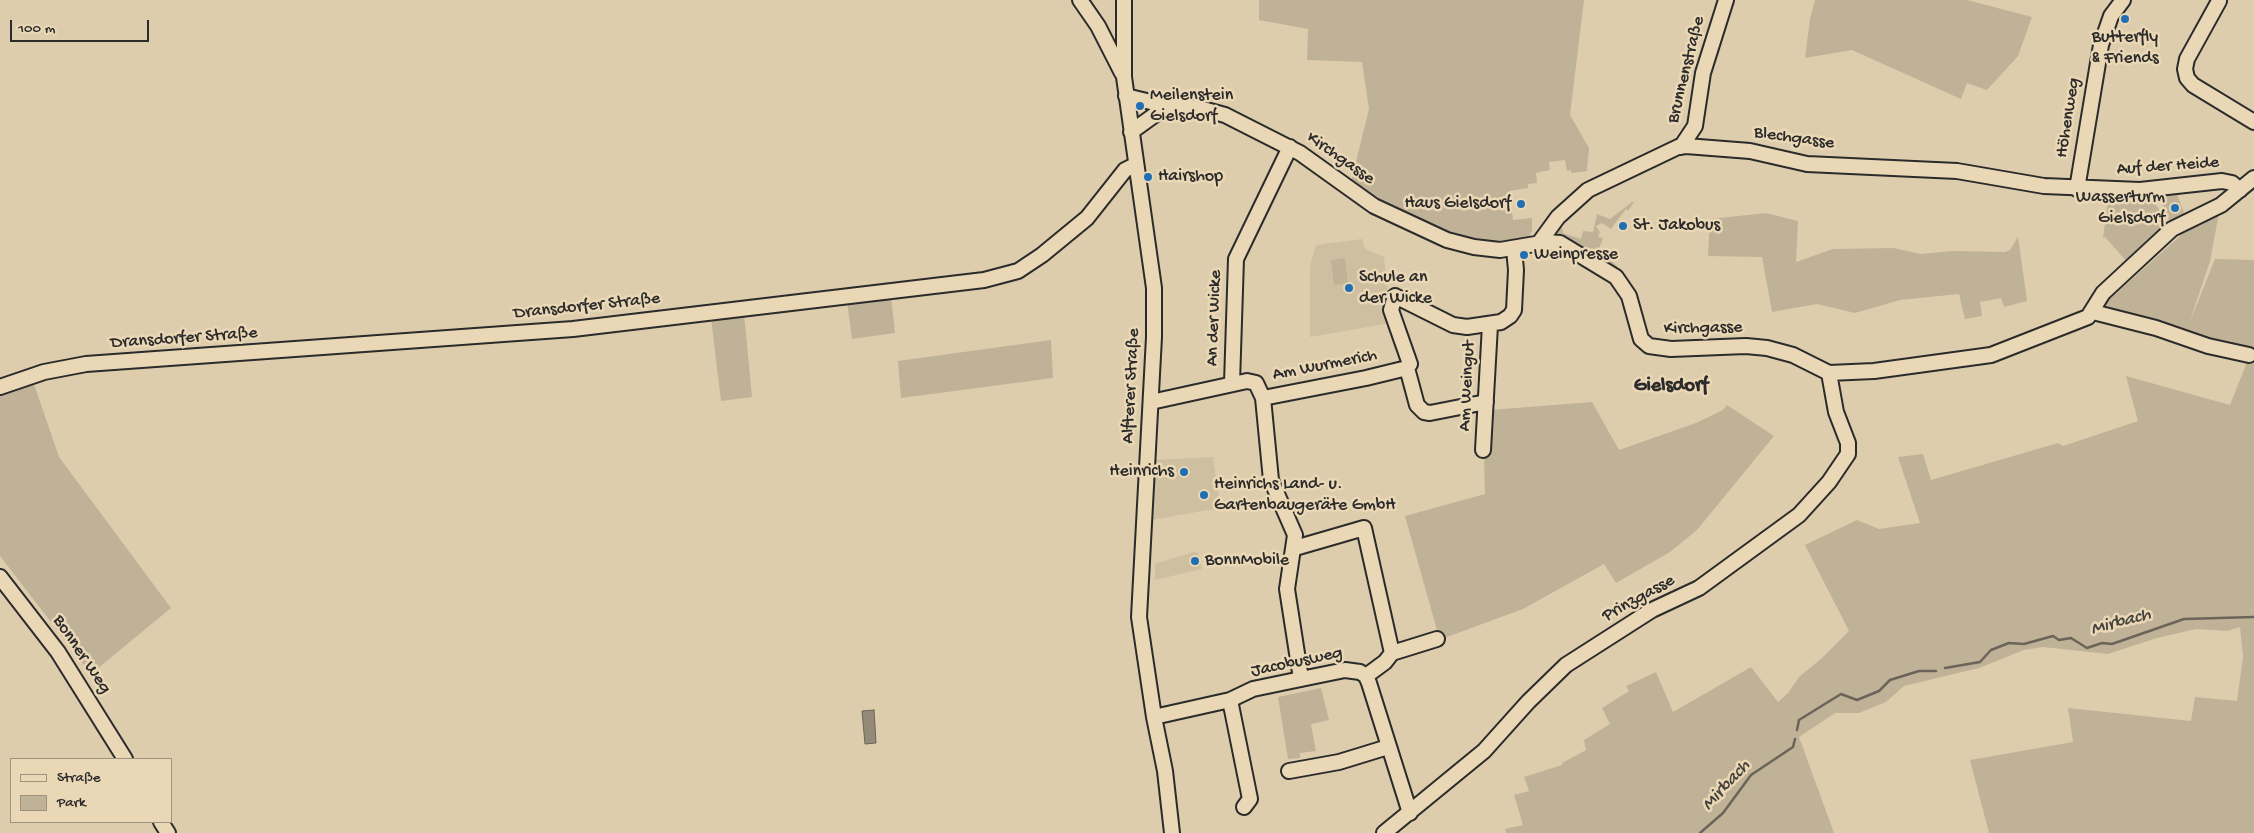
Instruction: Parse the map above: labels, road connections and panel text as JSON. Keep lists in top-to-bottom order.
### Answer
{
  "streets": {
    "street": [
      "Brunnenstraße",
      "Höhenweg",
      "Blechgasse",
      "Kirchgasse",
      "Auf der Heide",
      "Dransdorfer Straße",
      "An der Wicke",
      "Am Wurmerich",
      "Alfterer Straße",
      "Am Weingut",
      "Prinzgasse",
      "Bonner Weg",
      "Jacobusweg"
    ]
  },
  "crossings": [
    ["Brunnenstraße", "Blechgasse"],
    ["Höhenweg", "Blechgasse"],
    ["Höhenweg", "Auf der Heide"],
    ["Blechgasse", "Kirchgasse"],
    ["Blechgasse", "Auf der Heide"],
    ["Kirchgasse", "An der Wicke"],
    ["Kirchgasse", "Alfterer Straße"],
    ["Kirchgasse", "Prinzgasse"],
    ["Dransdorfer Straße", "Alfterer Straße"],
    ["An der Wicke", "Am Wurmerich"],
    ["Am Wurmerich", "Alfterer Straße"],
    ["Alfterer Straße", "Jacobusweg"],
    ["Prinzgasse", "Jacobusweg"]
  ],
  "districts": ["Gielsdorf"],
  "water": ["Mirbach"],
  "places": [
    "Butterfly & Friends",
    "Meilenstein Gielsdorf",
    "Hairshop",
    "Haus Gielsdorf",
    "Wasserturm Gielsdorf",
    "St. Jakobus",
    "Weinpresse",
    "Schule an der Wicke",
    "Heinrichs",
    "Heinrichs Land- u. Gartenbaugeräte GmbH",
    "BonnMobile"
  ],
  "legend": ["Straße", "Park"],
  "scale_bar": "100 m"
}
